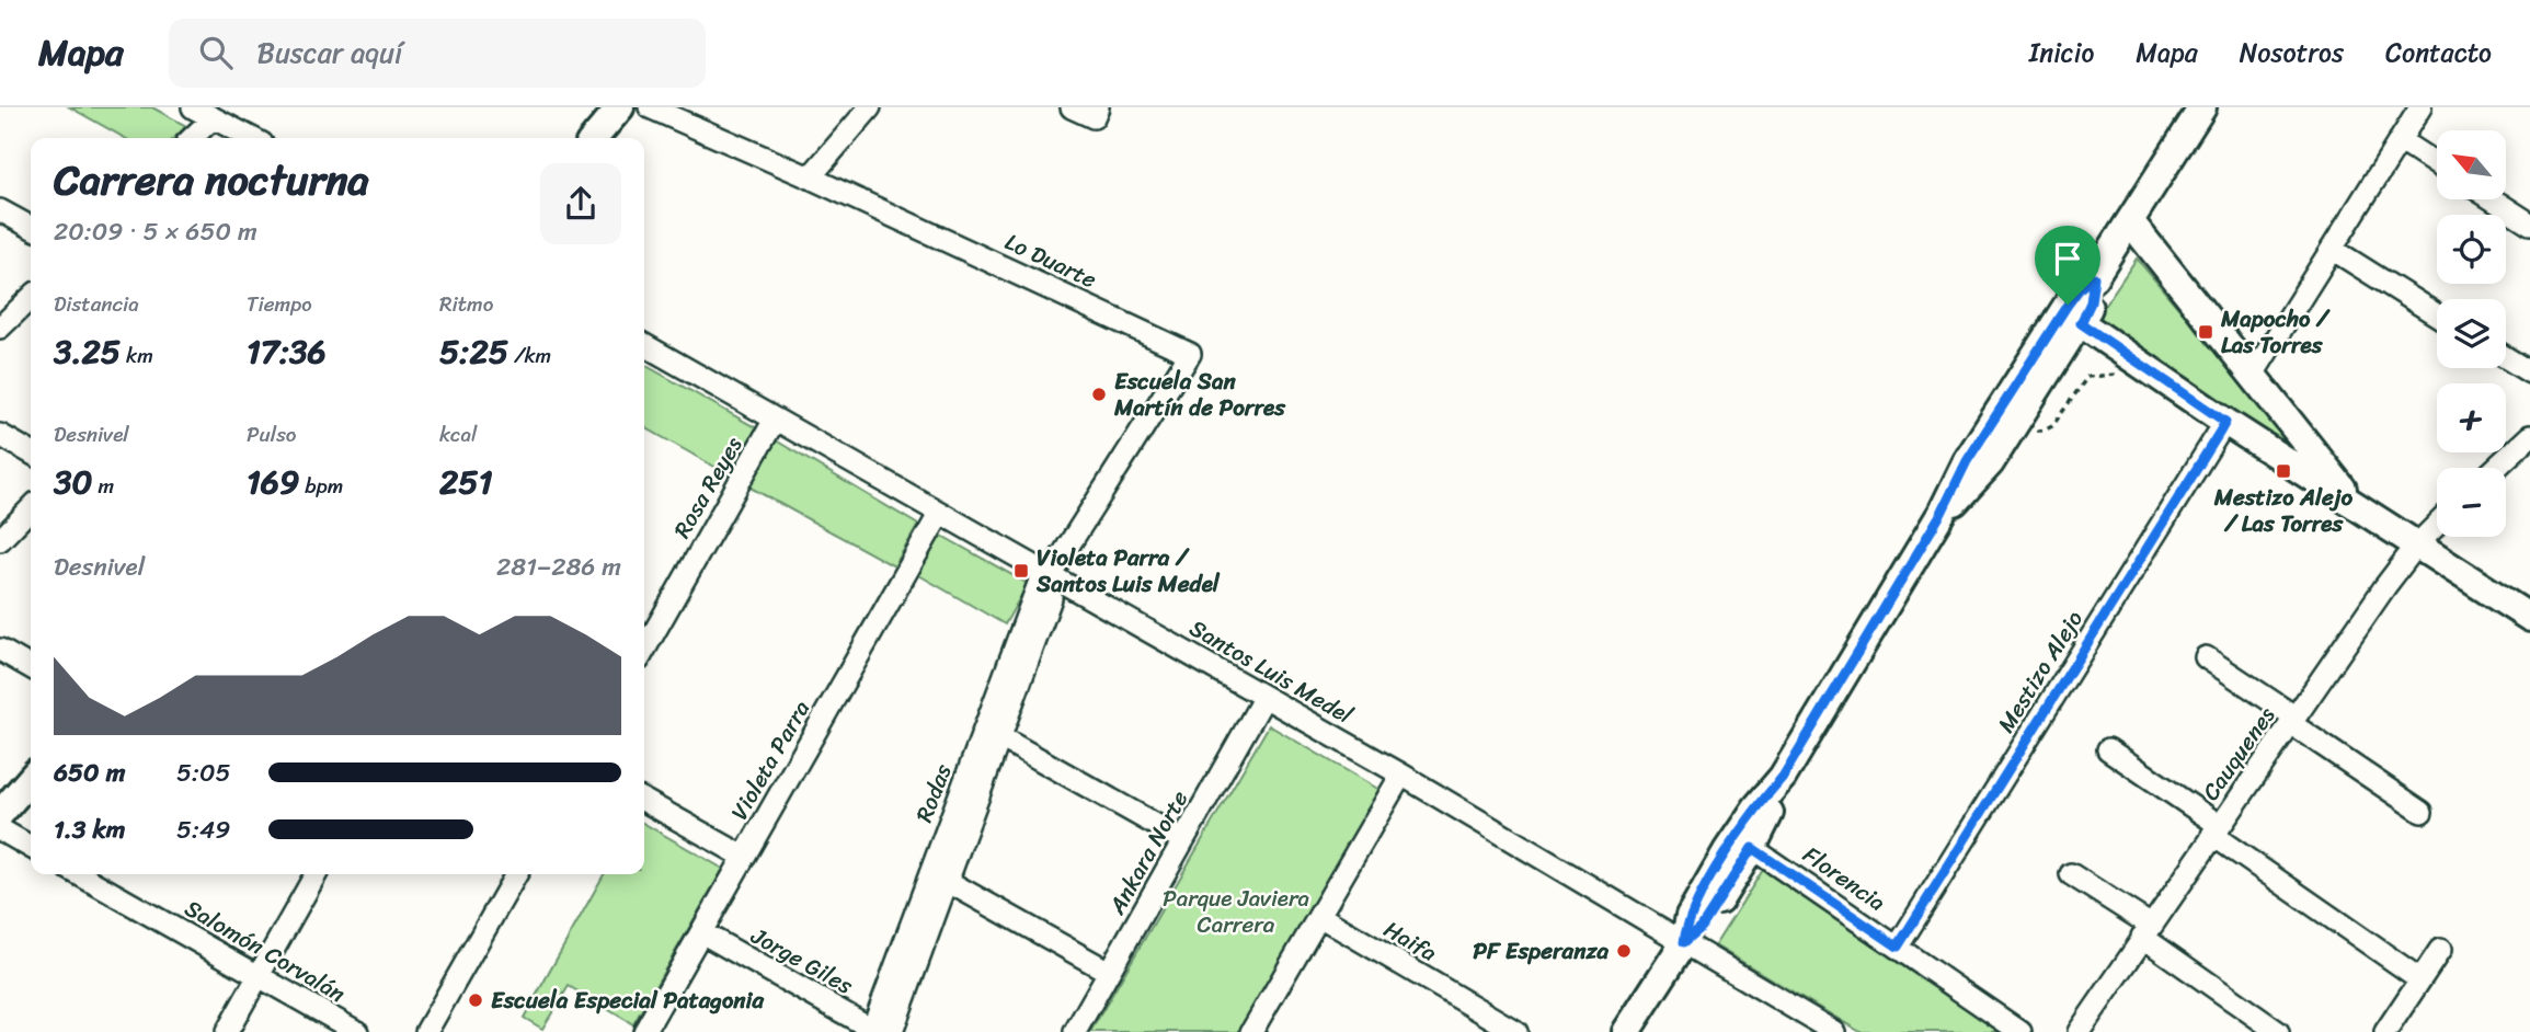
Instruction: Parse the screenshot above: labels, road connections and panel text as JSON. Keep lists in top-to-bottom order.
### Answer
{
  "streets": {
    "street": [
      "Lo Duarte",
      "Rosa Reyes",
      "Santos Luis Medel",
      "Mestizo Alejo",
      "Cauquenes",
      "Violeta Parra",
      "Rodas",
      "Ankara Norte",
      "Florencia",
      "Haifa",
      "Salomón Corvalán",
      "Jorge Giles"
    ]
  },
  "crossings": [
    ["Lo Duarte", "Santos Luis Medel"],
    ["Lo Duarte", "Rodas"],
    ["Rosa Reyes", "Santos Luis Medel"],
    ["Santos Luis Medel", "Violeta Parra"],
    ["Santos Luis Medel", "Rodas"],
    ["Santos Luis Medel", "Ankara Norte"],
    ["Mestizo Alejo", "Florencia"],
    ["Violeta Parra", "Jorge Giles"],
    ["Rodas", "Jorge Giles"]
  ],
  "parks": ["Parque Javiera Carrera"],
  "places": {
    "transit": ["Mapocho / Las Torres", "Mestizo Alejo / Las Torres", "Violeta Parra / Santos Luis Medel"],
    "other": ["Escuela San Martín de Porres", "PF Esperanza", "Escuela Especial Patagonia"]
  },
  "north": "top left",
  "page": {
    "header": "Mapa",
    "search": "Buscar aquí",
    "nav": [
      "Inicio",
      "Mapa",
      "Nosotros",
      "Contacto"
    ],
    "map_buttons": ["+", "−"],
    "heading": ["Carrera nocturna", "20:09 · 5 × 650 m"],
    "stats": [
      ["Distancia", "3.25 km"],
      ["Tiempo", "17:36"],
      ["Ritmo", "5:25 /km"],
      ["Desnivel", "30 m"],
      ["Pulso", "169 bpm"],
      ["kcal", "251"]
    ],
    "chart": ["Desnivel", "281–286 m"],
    "list": [
      {
        "name": "650 m",
        "note": "5:05"
      },
      {
        "name": "1.3 km",
        "note": "5:49"
      }
    ]
  }
}
